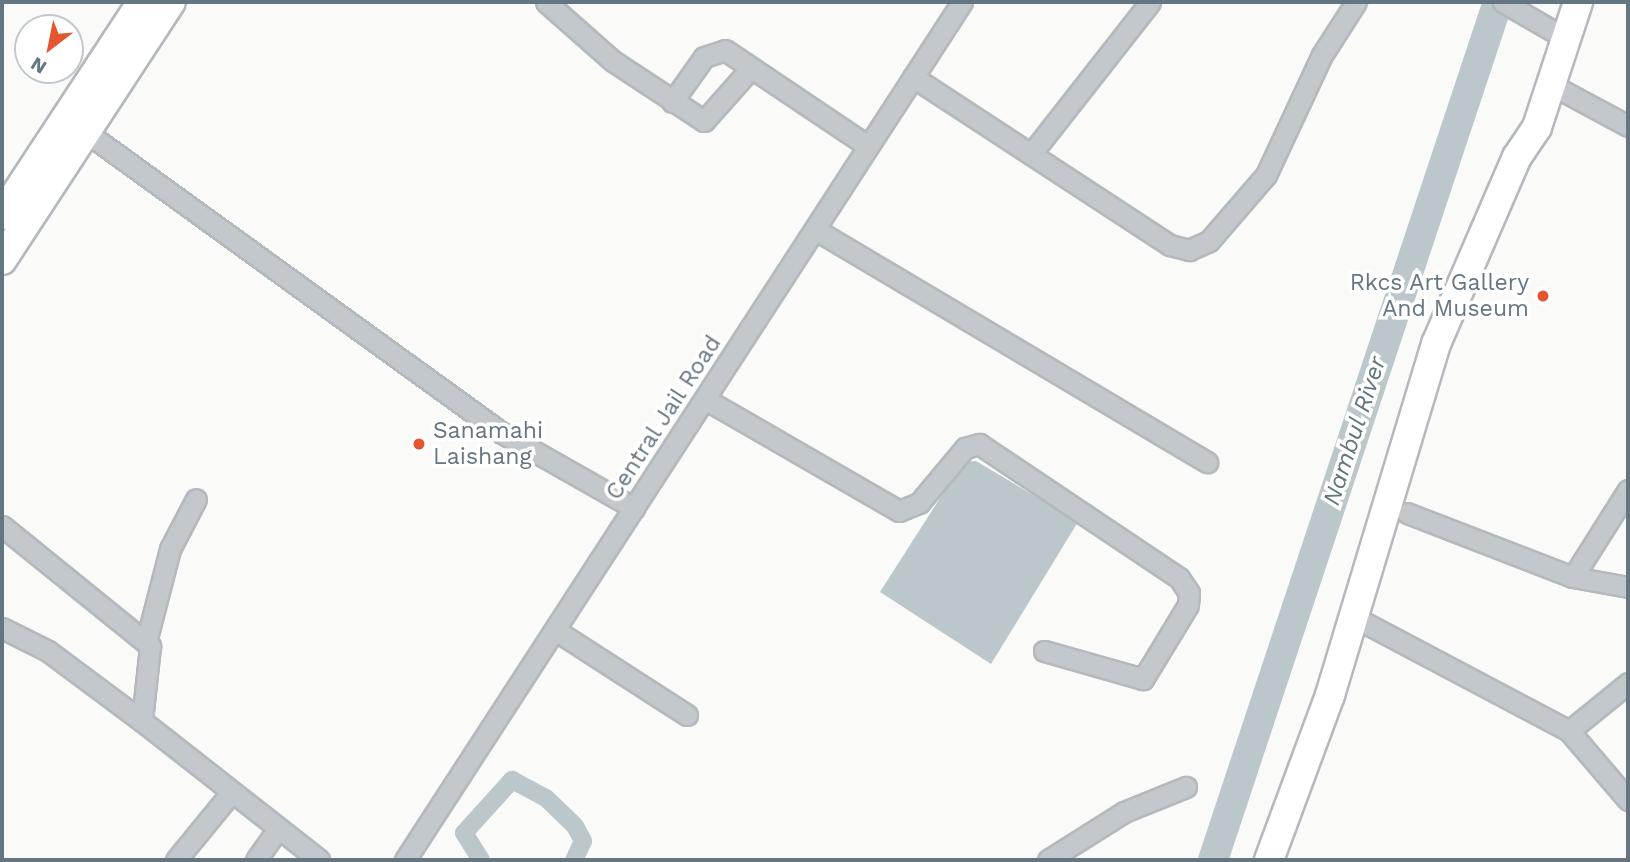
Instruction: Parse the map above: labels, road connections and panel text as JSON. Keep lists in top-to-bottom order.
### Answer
{
  "streets": {
    "street": ["Central Jail Road"]
  },
  "water": ["Nambul River"],
  "places": ["Rkcs Art Gallery And Museum", "Sanamahi Laishang"],
  "north": "bottom left"
}
